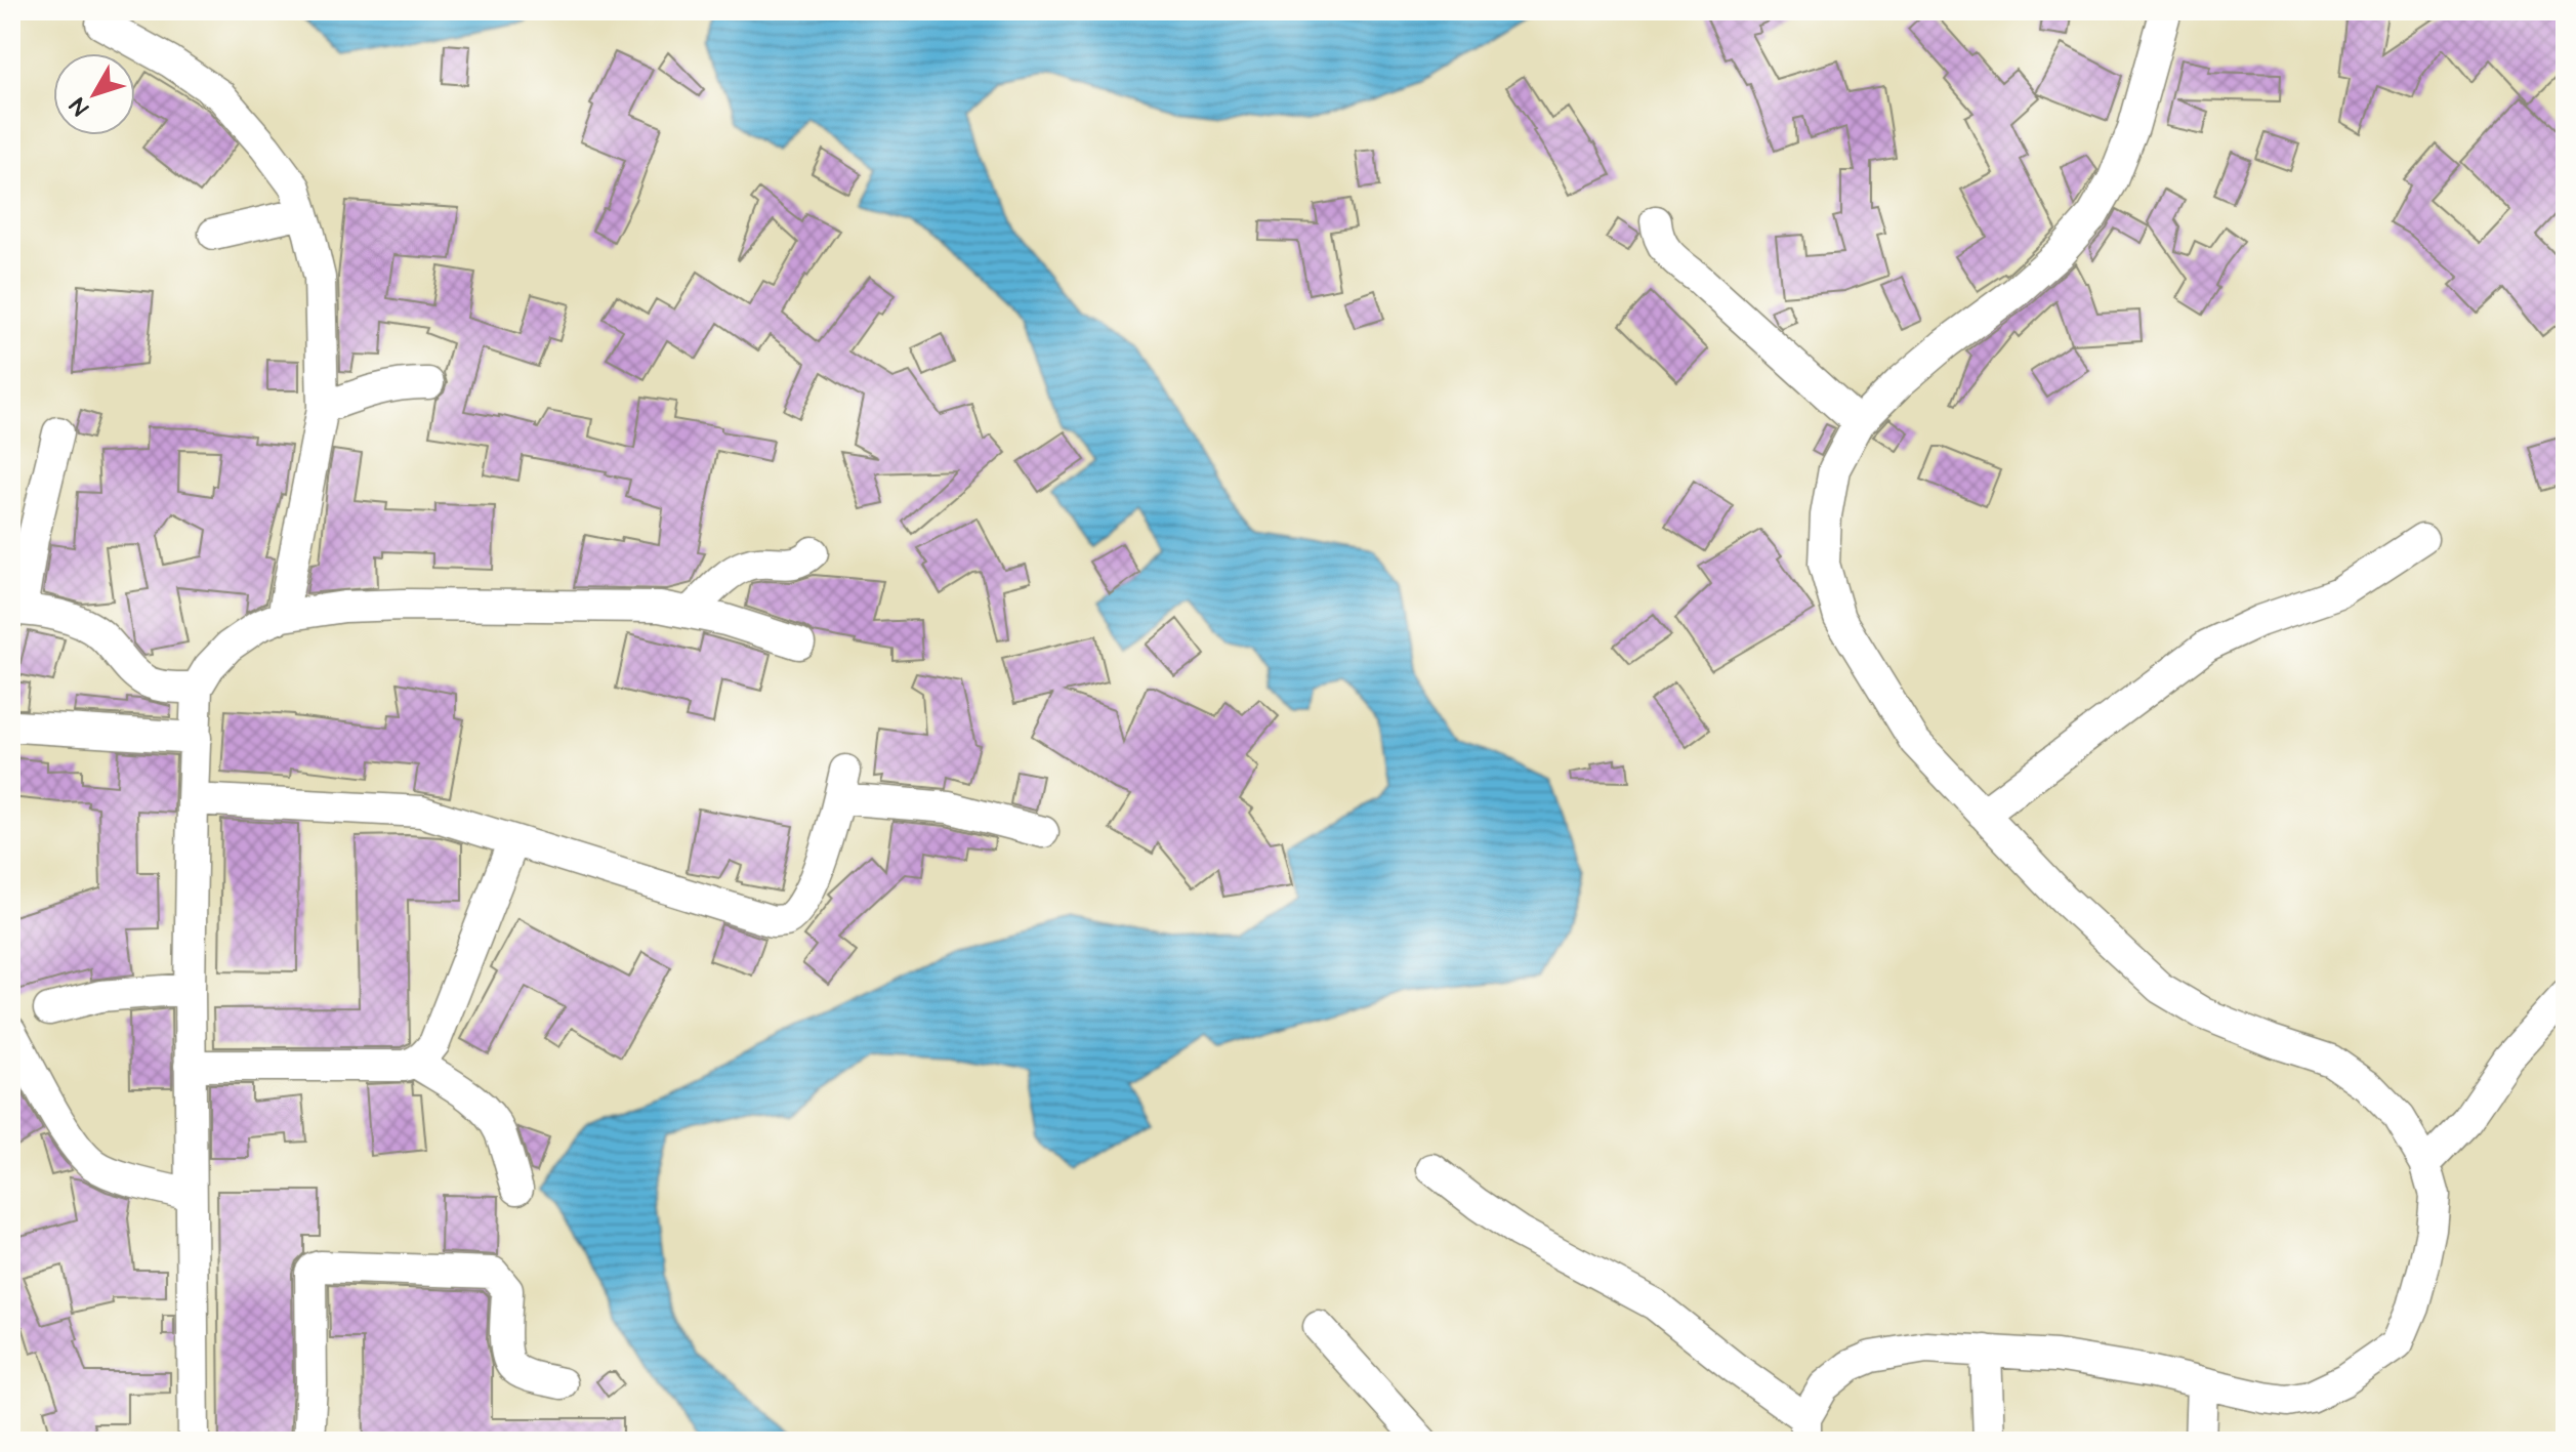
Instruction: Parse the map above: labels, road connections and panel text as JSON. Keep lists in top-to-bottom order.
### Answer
{
  "north": "bottom left"
}
